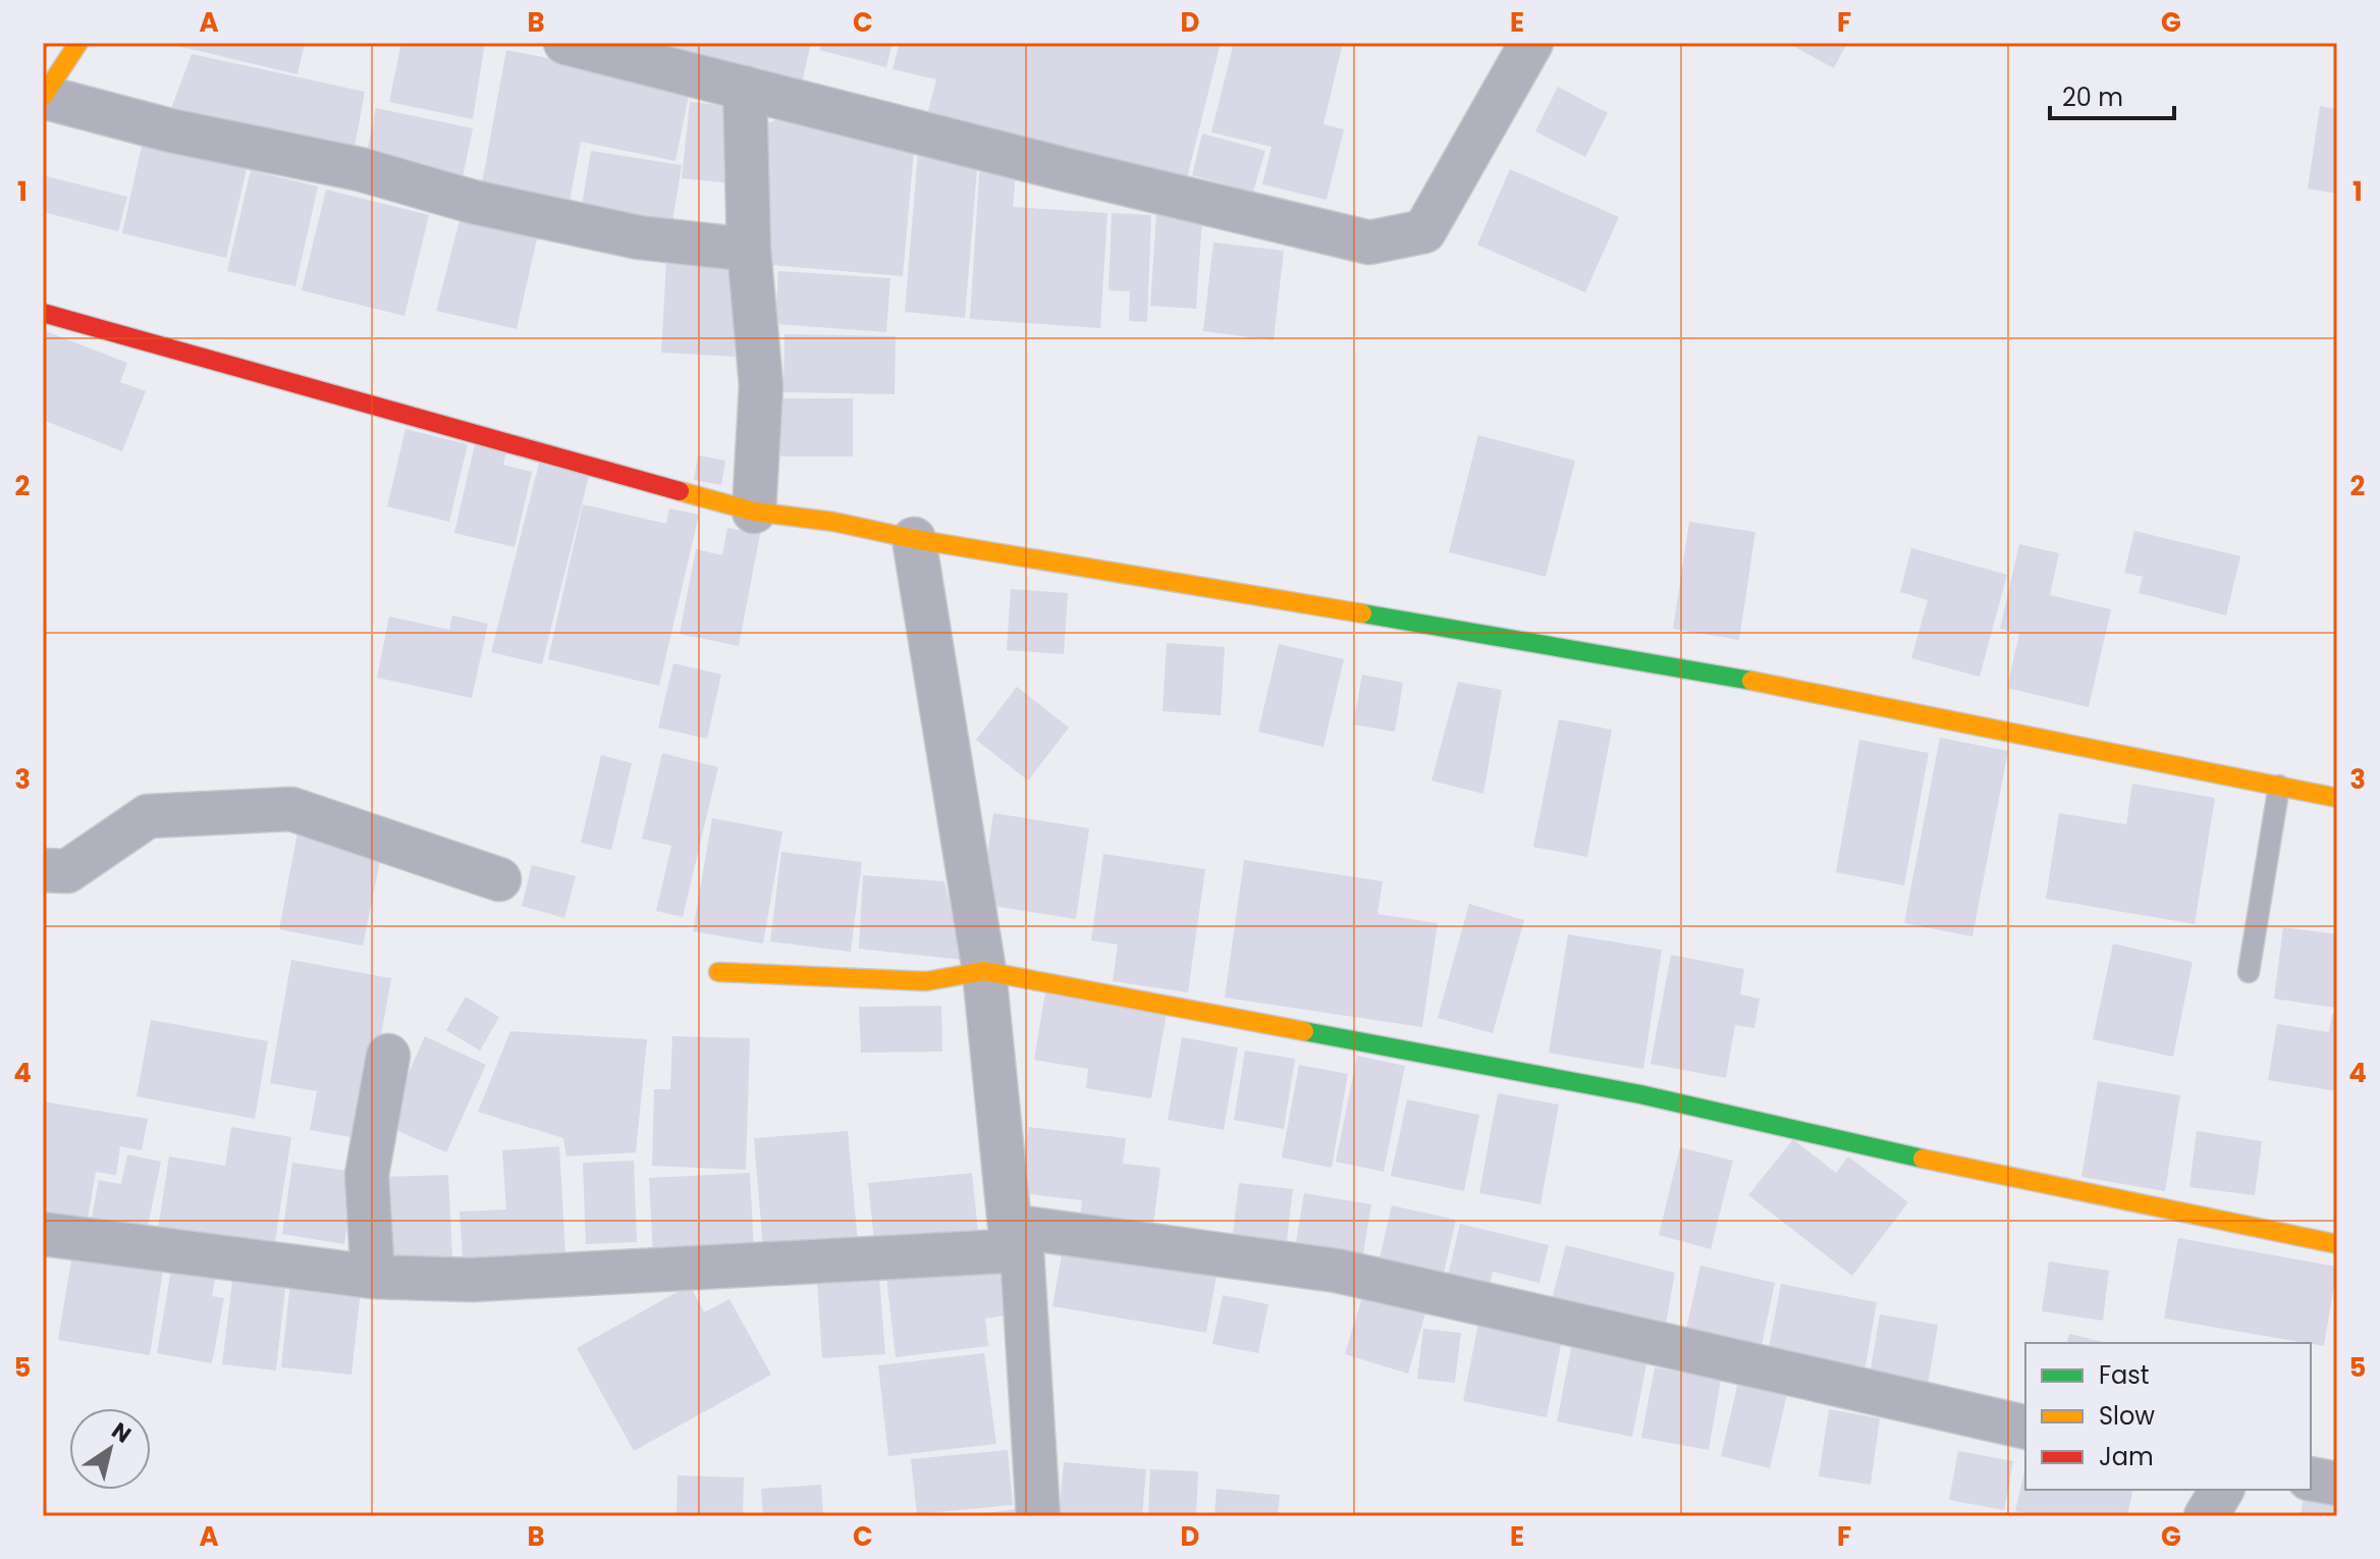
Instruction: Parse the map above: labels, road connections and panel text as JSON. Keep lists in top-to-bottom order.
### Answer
{
  "legend": ["Fast", "Slow", "Jam"],
  "scale_bar": "20 m",
  "north": "top right",
  "grid": {
    "columns": [
      "A",
      "B",
      "C",
      "D",
      "E",
      "F",
      "G"
    ],
    "rows": [
      "1",
      "2",
      "3",
      "4",
      "5"
    ]
  }
}
